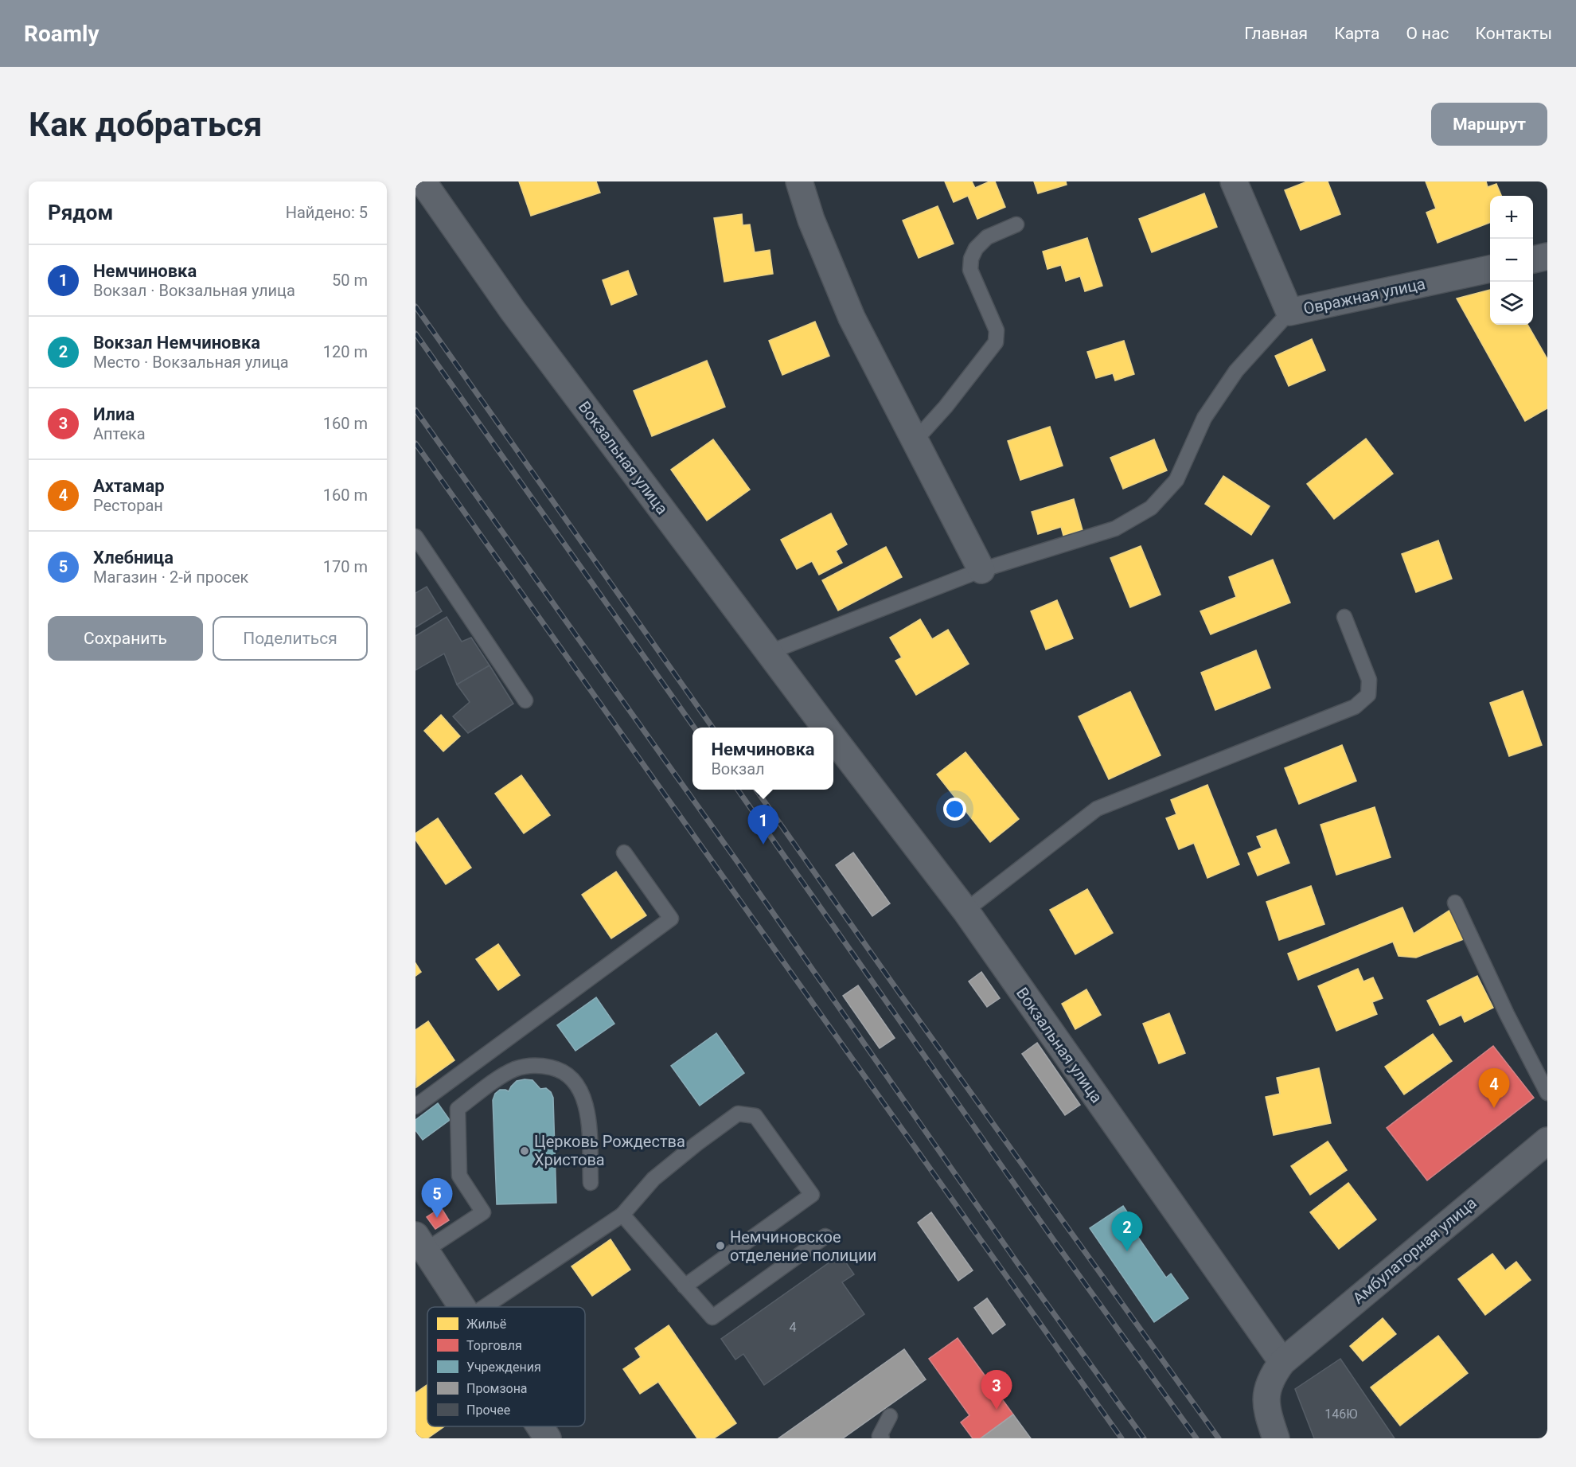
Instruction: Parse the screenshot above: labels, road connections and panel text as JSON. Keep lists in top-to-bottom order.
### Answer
{
  "streets": {
    "street": ["Овражная улица", "Вокзальная улица", "Амбулаторная улица"]
  },
  "crossings": [
    ["Вокзальная улица", "Амбулаторная улица"]
  ],
  "places": ["Церковь Рождества Христова", "Немчиновское отделение полиции"],
  "house_numbers": ["4", "146Ю"],
  "legend": [
    "Жильё",
    "Торговля",
    "Учреждения",
    "Промзона",
    "Прочее"
  ],
  "page": {
    "header": "Roamly",
    "nav": [
      "Главная",
      "Карта",
      "О нас",
      "Контакты"
    ],
    "buttons": [
      "Маршрут",
      ["Сохранить", "Поделиться"]
    ],
    "title": "Как добраться",
    "heading": ["Рядом", "Найдено: 5"],
    "map_buttons": ["+", "−"],
    "list": [
      {
        "mark": "1",
        "name": "Немчиновка",
        "note": "Вокзал · Вокзальная улица",
        "value": "50 m"
      },
      {
        "mark": "2",
        "name": "Вокзал Немчиновка",
        "note": "Место · Вокзальная улица",
        "value": "120 m"
      },
      {
        "mark": "3",
        "name": "Илиа",
        "note": "Аптека",
        "value": "160 m"
      },
      {
        "mark": "4",
        "name": "Ахтамар",
        "note": "Ресторан",
        "value": "160 m"
      },
      {
        "mark": "5",
        "name": "Хлебница",
        "note": "Магазин · 2-й просек",
        "value": "170 m"
      }
    ],
    "popup": ["Немчиновка", "Вокзал"],
    "pins": [
      "1",
      "4",
      "5",
      "2",
      "3"
    ]
  }
}
